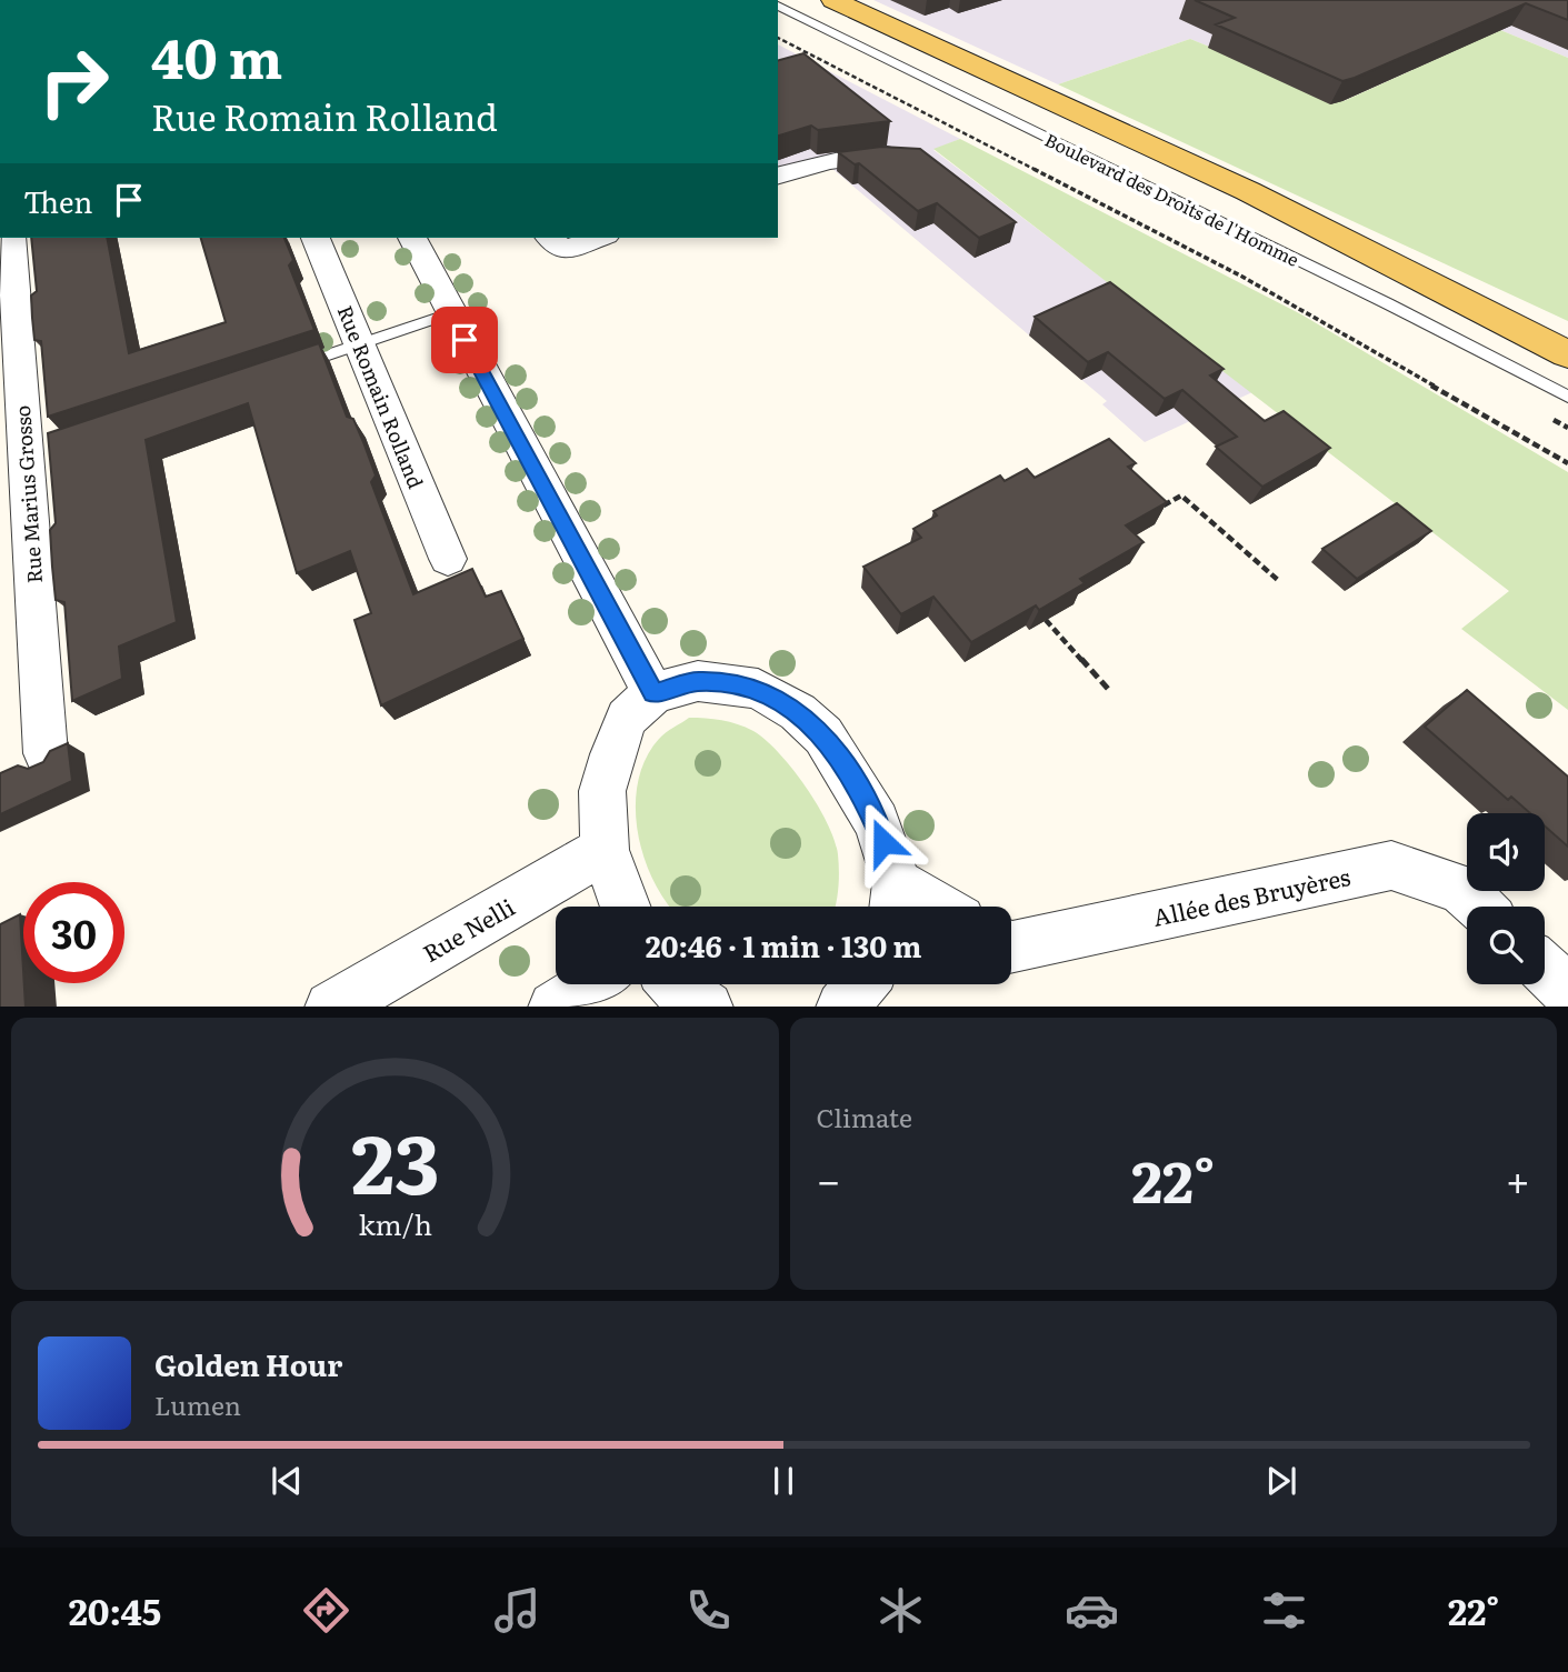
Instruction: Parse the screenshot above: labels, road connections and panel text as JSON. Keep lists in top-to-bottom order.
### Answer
{
  "streets": {
    "main road": ["Boulevard des Droits de l'Homme"],
    "street": [
      "Rue Romain Rolland",
      "Rue Marius Grosso",
      "Allée des Bruyères",
      "Rue Nelli"
    ]
  },
  "page": {
    "turn": ["40 m", "Rue Romain Rolland"],
    "then": "Then",
    "limit": "30",
    "trip": "20:46 · 1 min · 130 m",
    "tile": "Climate",
    "heat": ["−", "22°", "+"],
    "song": ["Golden Hour", "Lumen"],
    "tabs": ["20:45", "22°"],
    "gauge": ["23", "km/h"]
  }
}
